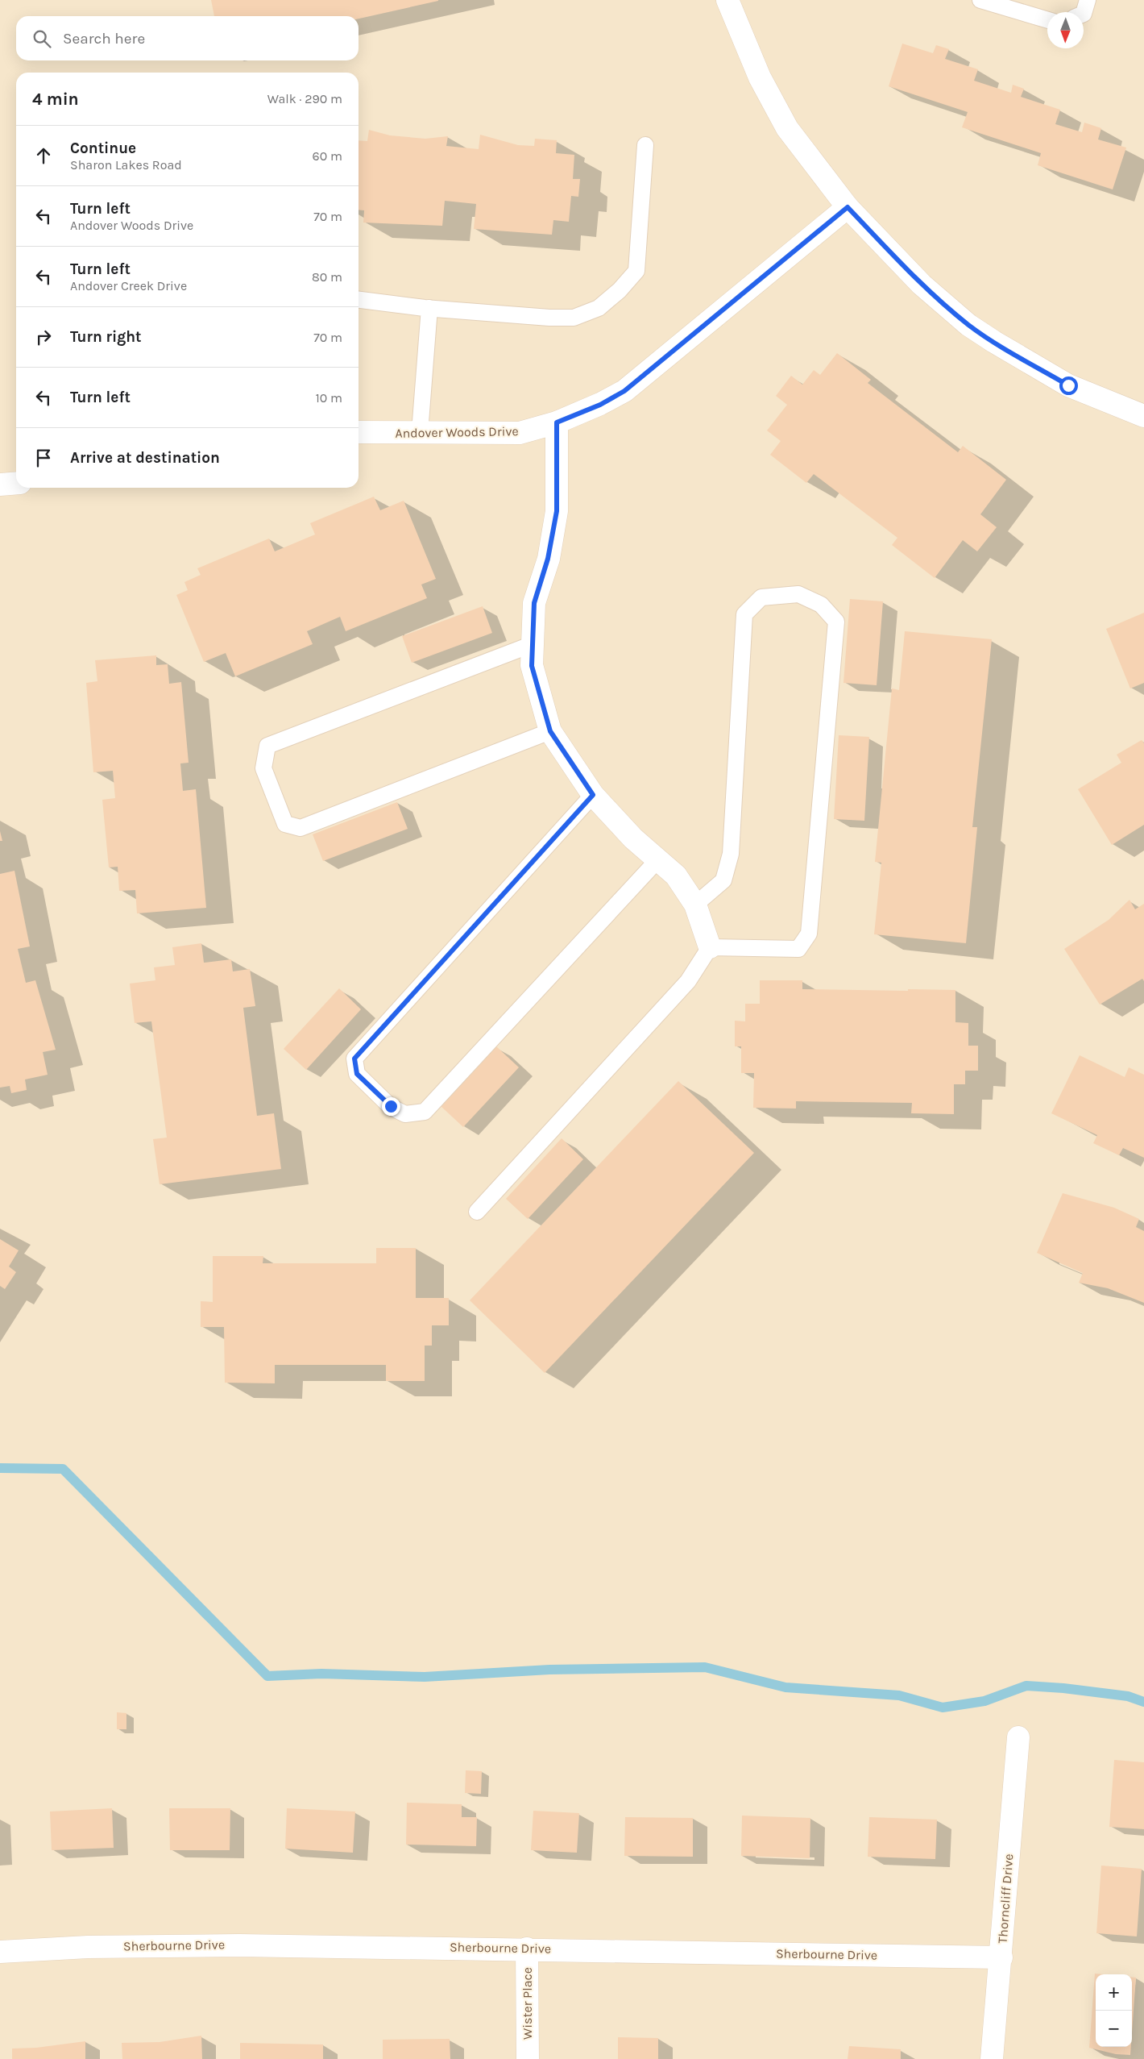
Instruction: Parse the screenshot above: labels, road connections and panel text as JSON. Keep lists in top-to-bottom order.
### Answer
{
  "streets": {
    "street": [
      "Andover Woods Drive",
      "Thorncliff Drive",
      "Sherbourne Drive",
      "Wister Place"
    ]
  },
  "crossings": [
    ["Thorncliff Drive", "Sherbourne Drive"],
    ["Sherbourne Drive", "Wister Place"]
  ],
  "north": "bottom",
  "page": {
    "search": "Search here",
    "heading": ["4 min", "Walk · 290 m"],
    "list": [
      ["Continue", "Sharon Lakes Road", "60 m"],
      ["Turn left", "Andover Woods Drive", "70 m"],
      ["Turn left", "Andover Creek Drive", "80 m"],
      ["Turn right", "70 m"],
      ["Turn left", "10 m"],
      "Arrive at destination"
    ],
    "map_buttons": ["+", "−"]
  }
}
